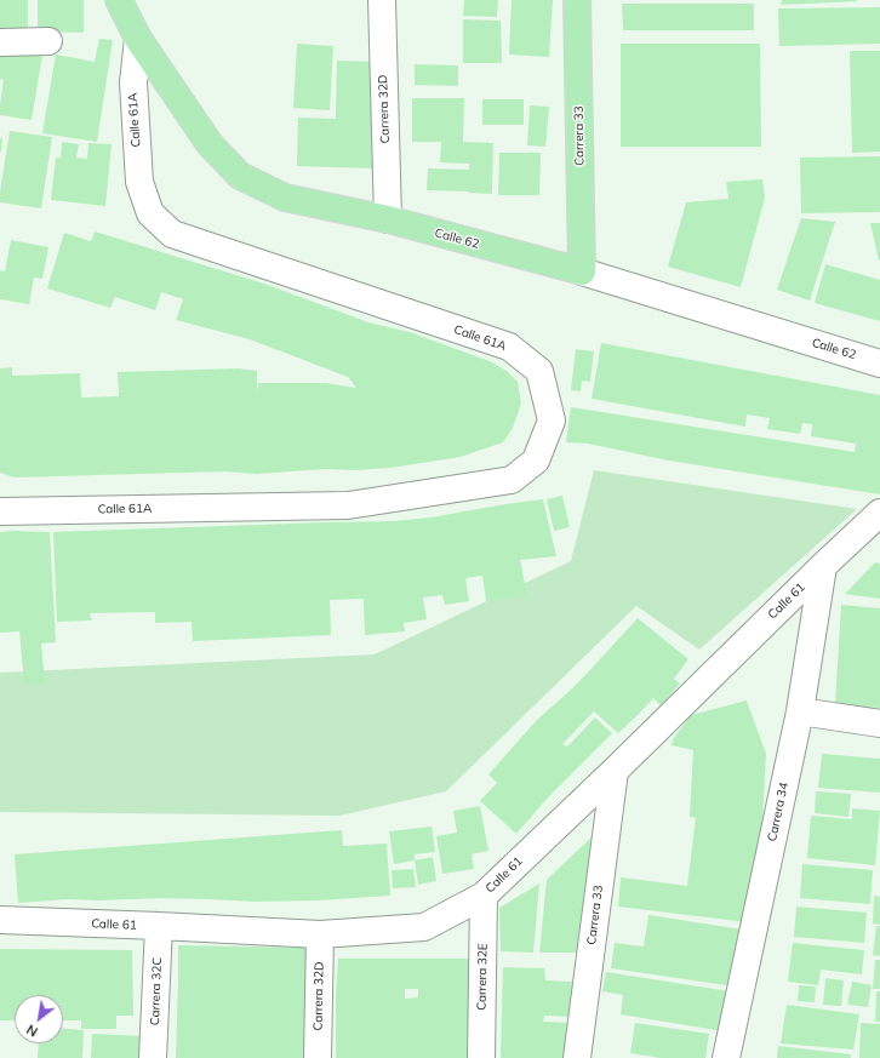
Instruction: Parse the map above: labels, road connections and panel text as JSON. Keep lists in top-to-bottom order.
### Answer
{
  "streets": {
    "main road": ["Carrera 33", "Calle 62"],
    "street": [
      "Carrera 32D",
      "Calle 61A",
      "Calle 61",
      "Carrera 34",
      "Carrera 32E",
      "Carrera 32C"
    ]
  },
  "crossings": [
    ["Carrera 32D", "Calle 62"],
    ["Carrera 32D", "Calle 61"],
    ["Calle 61A", "Calle 62"],
    ["Carrera 33", "Calle 62"],
    ["Carrera 33", "Calle 61"],
    ["Calle 61", "Carrera 34"],
    ["Calle 61", "Carrera 32E"],
    ["Calle 61", "Carrera 32C"]
  ],
  "north": "bottom left"
}
